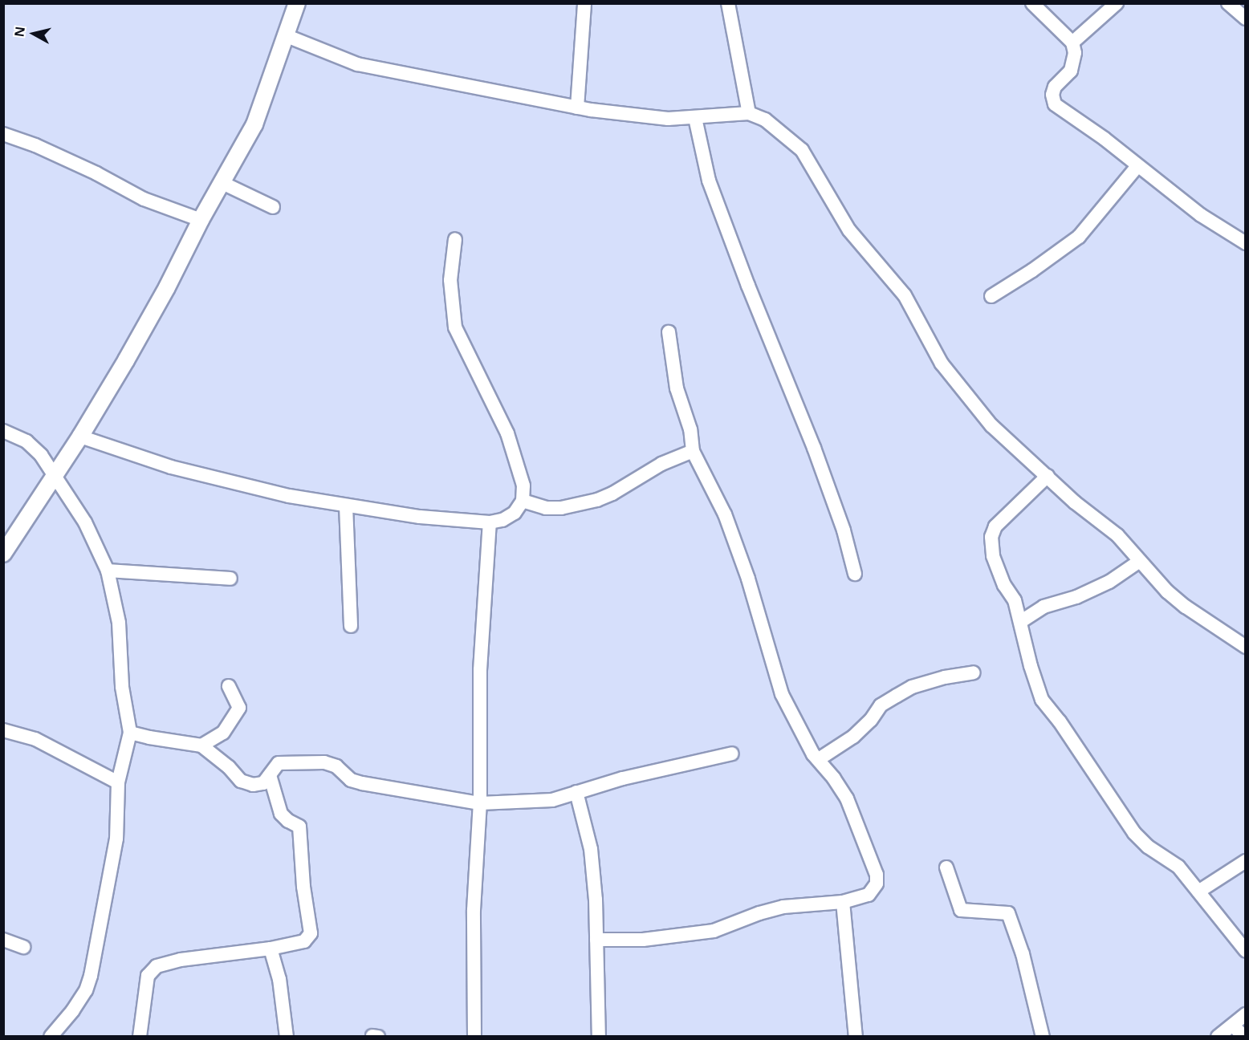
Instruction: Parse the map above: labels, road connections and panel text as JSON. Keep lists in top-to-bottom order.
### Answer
{
  "north": "left"
}
